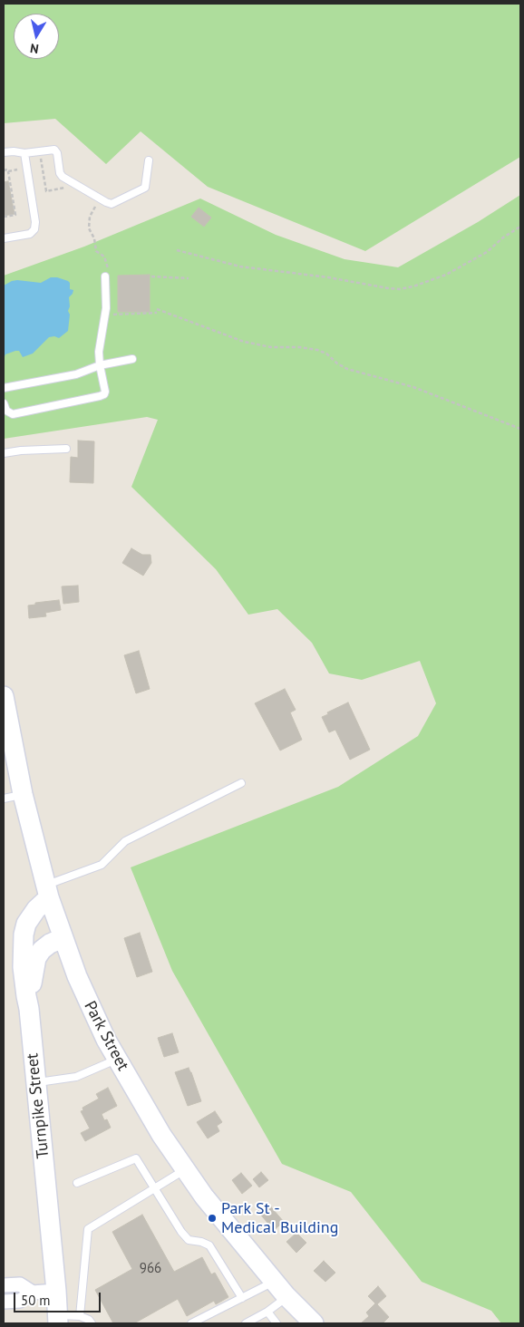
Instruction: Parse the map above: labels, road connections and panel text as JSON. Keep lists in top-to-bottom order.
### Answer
{
  "streets": {
    "main road": ["Park Street", "Turnpike Street"]
  },
  "crossings": [
    ["Park Street", "Turnpike Street"]
  ],
  "places": ["Park St - Medical Building"],
  "house_numbers": ["966"],
  "scale_bar": "50 m",
  "north": "bottom"
}
